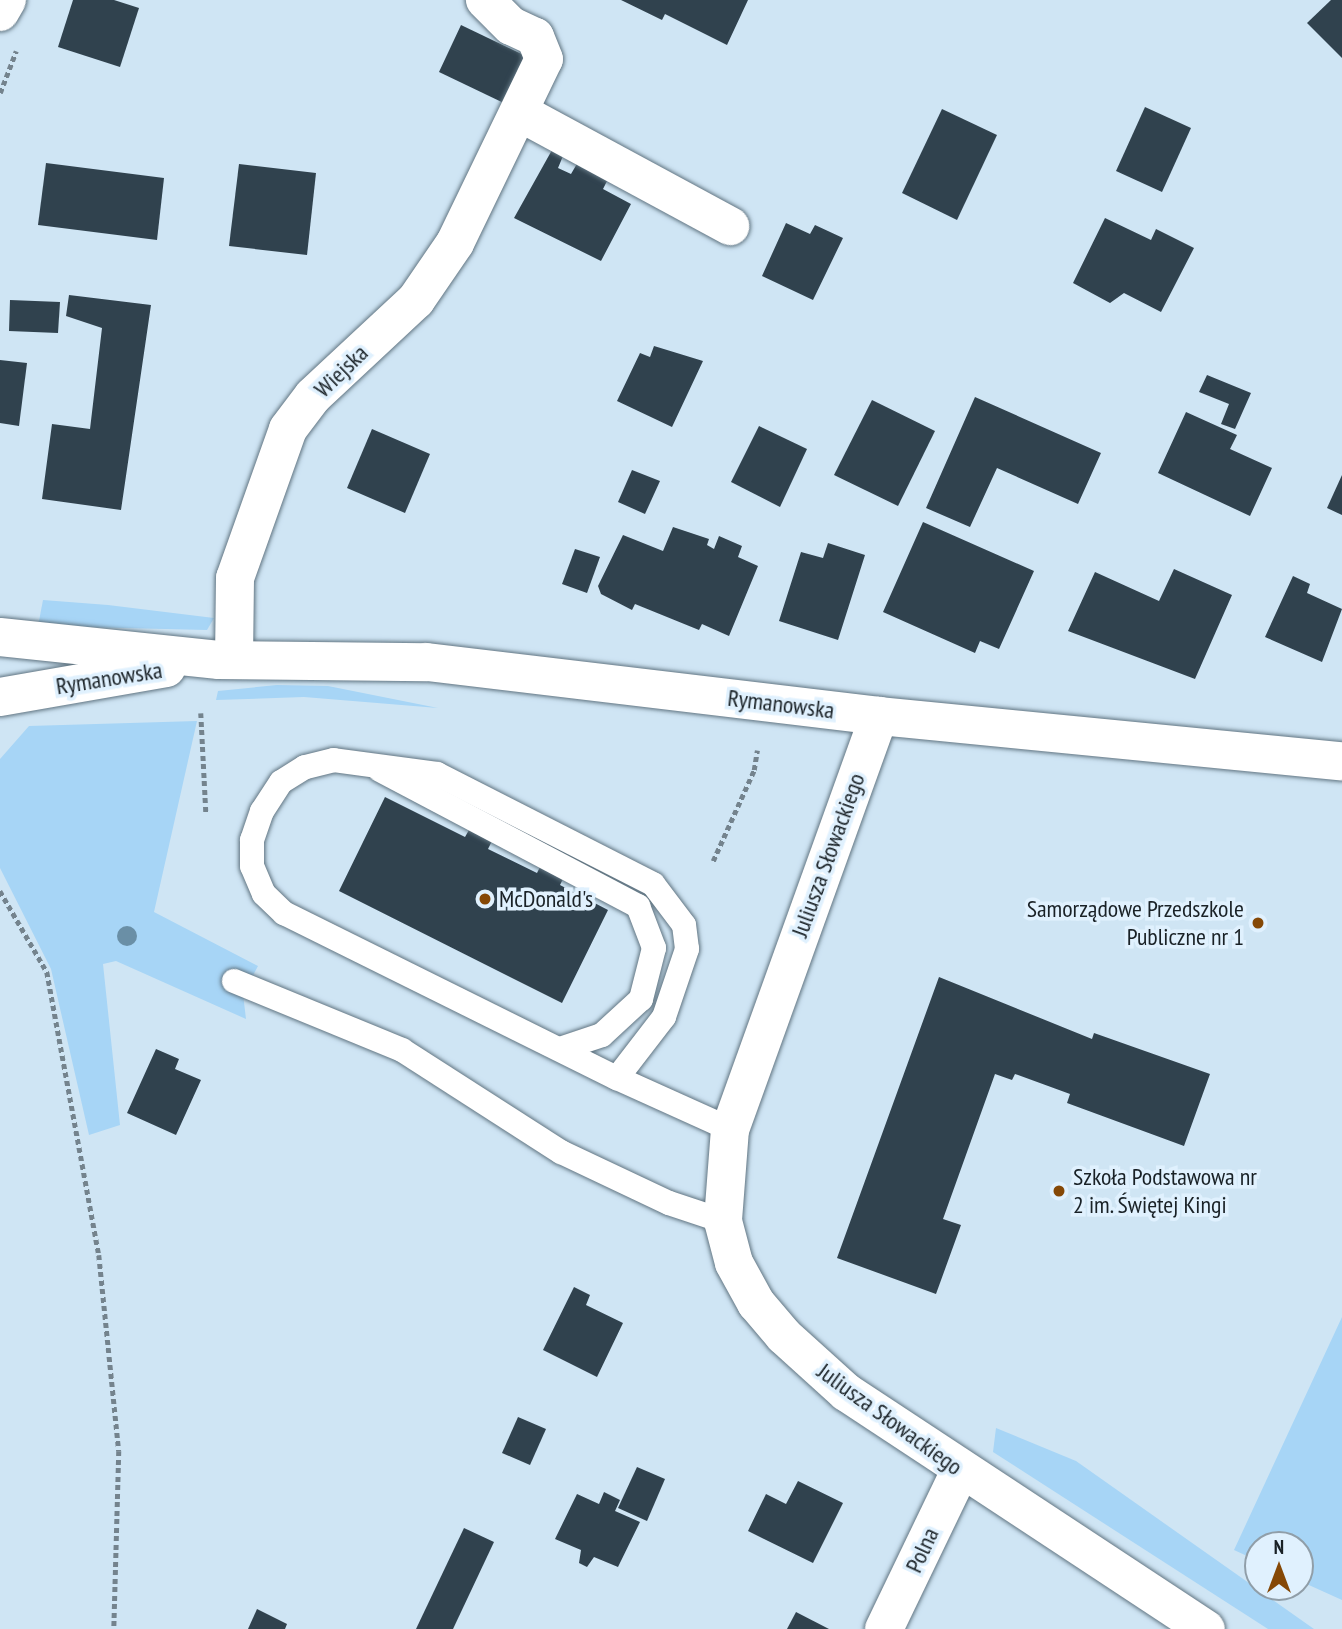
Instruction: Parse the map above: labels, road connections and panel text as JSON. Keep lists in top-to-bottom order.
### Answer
{
  "streets": {
    "street": [
      "Wiejska",
      "Rymanowska",
      "Juliusza Słowackiego",
      "Polna"
    ]
  },
  "crossings": [
    ["Wiejska", "Rymanowska"],
    ["Rymanowska", "Juliusza Słowackiego"],
    ["Juliusza Słowackiego", "Polna"]
  ],
  "places": ["McDonald's", "Samorządowe Przedszkole Publiczne nr 1", "Szkoła Podstawowa nr 2 im. Świętej Kingi"],
  "north": "top"
}
